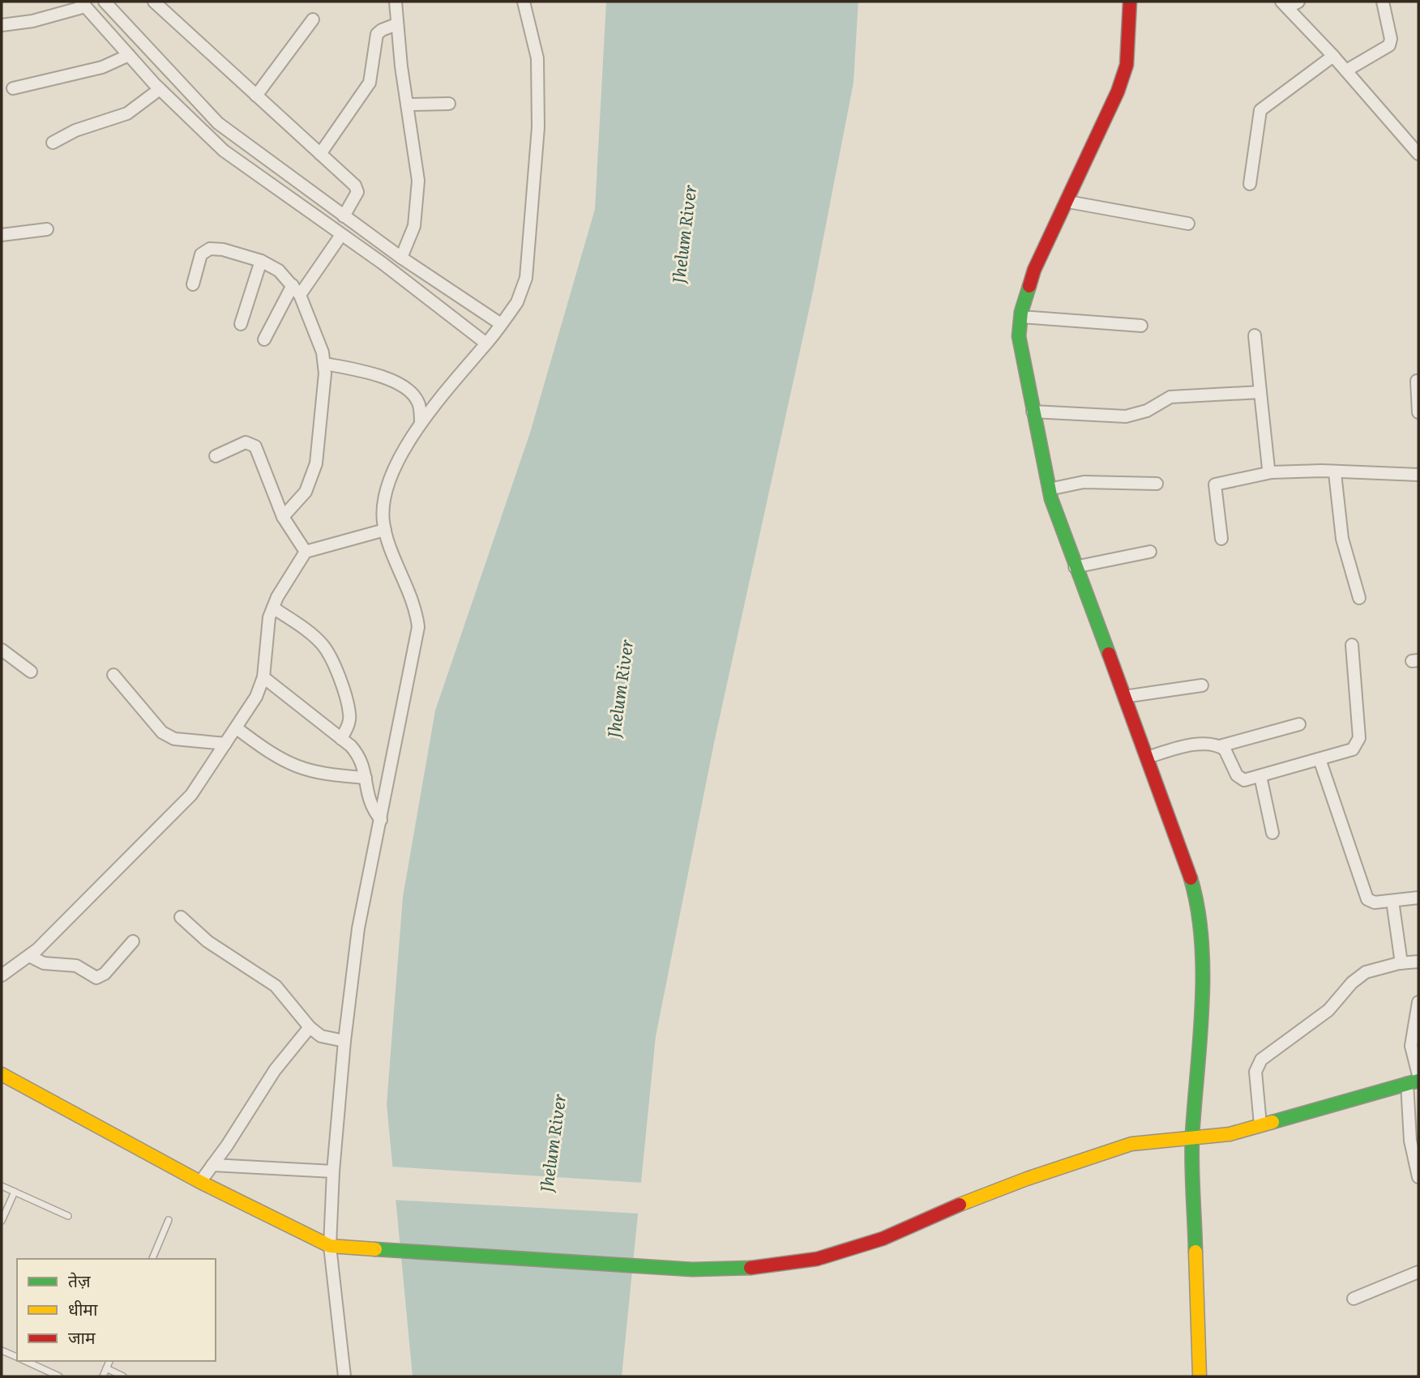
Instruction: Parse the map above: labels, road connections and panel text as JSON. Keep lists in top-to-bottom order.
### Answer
{
  "water": ["Jhelum River"],
  "legend": ["तेज़", "धीमा", "जाम"]
}
